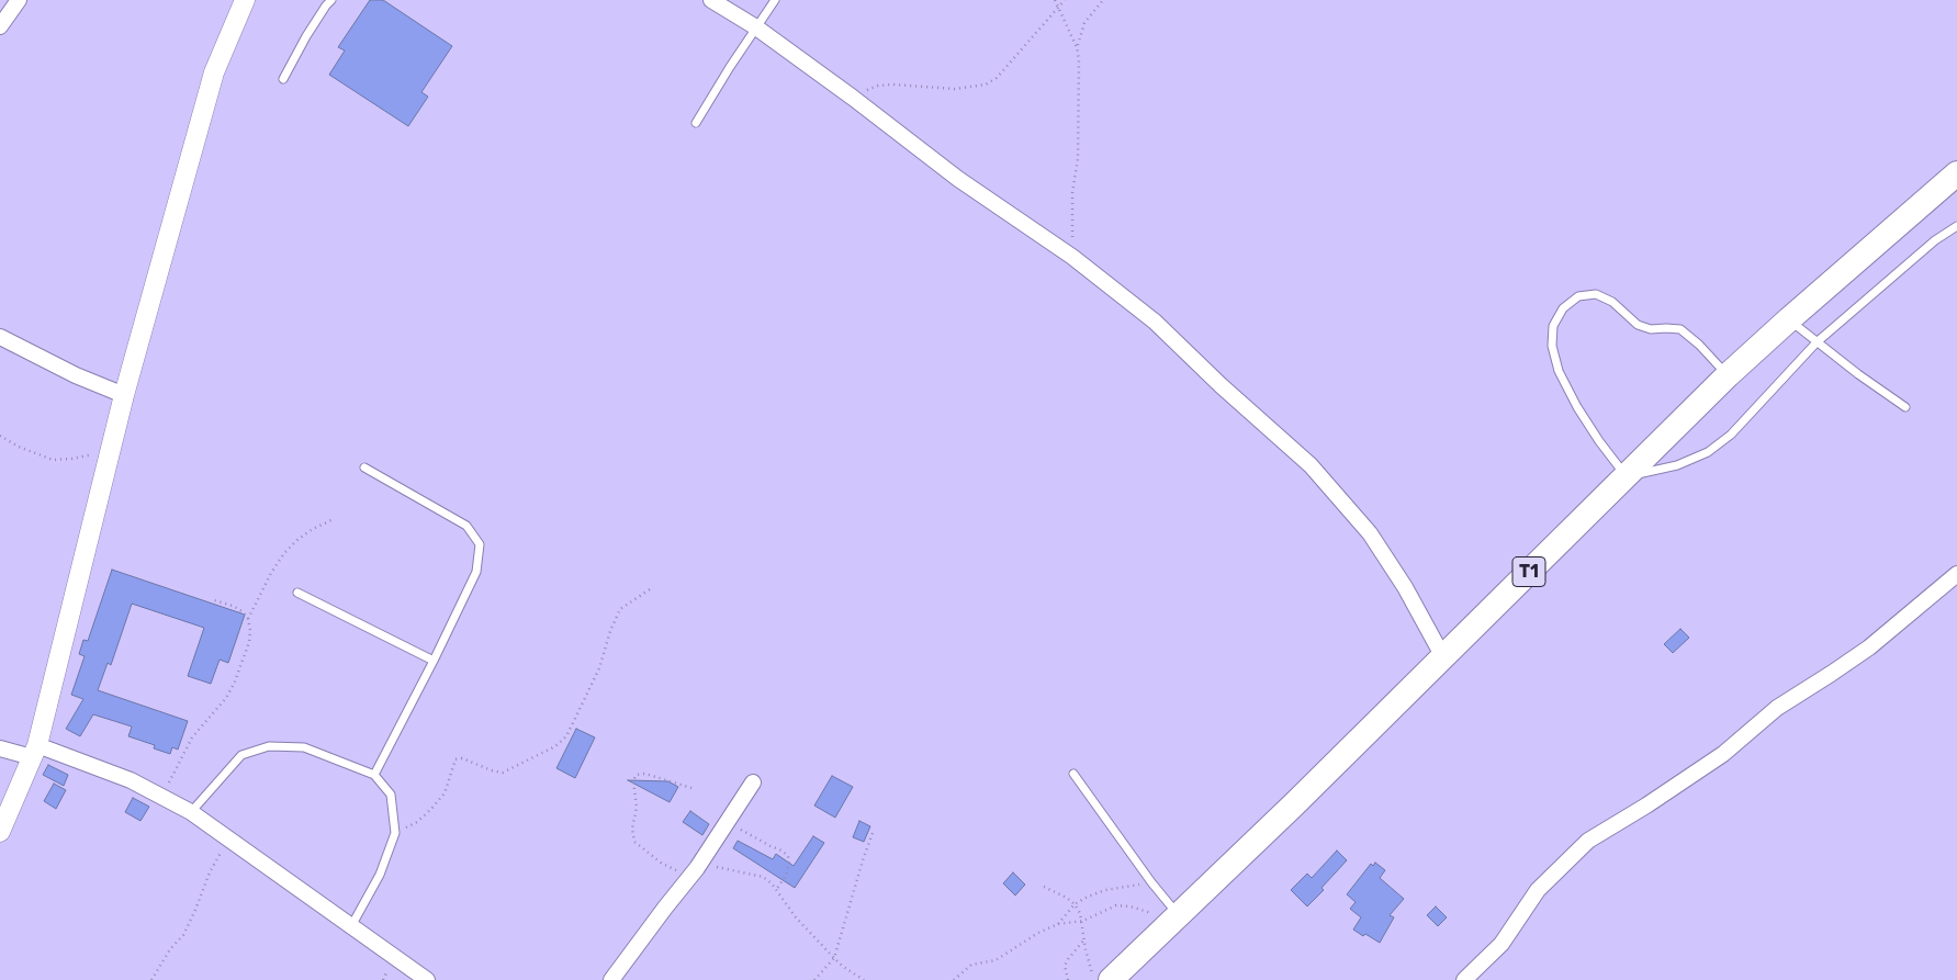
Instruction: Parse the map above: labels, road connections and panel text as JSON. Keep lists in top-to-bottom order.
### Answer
{
  "streets": {
    "highway": ["T1"]
  }
}
